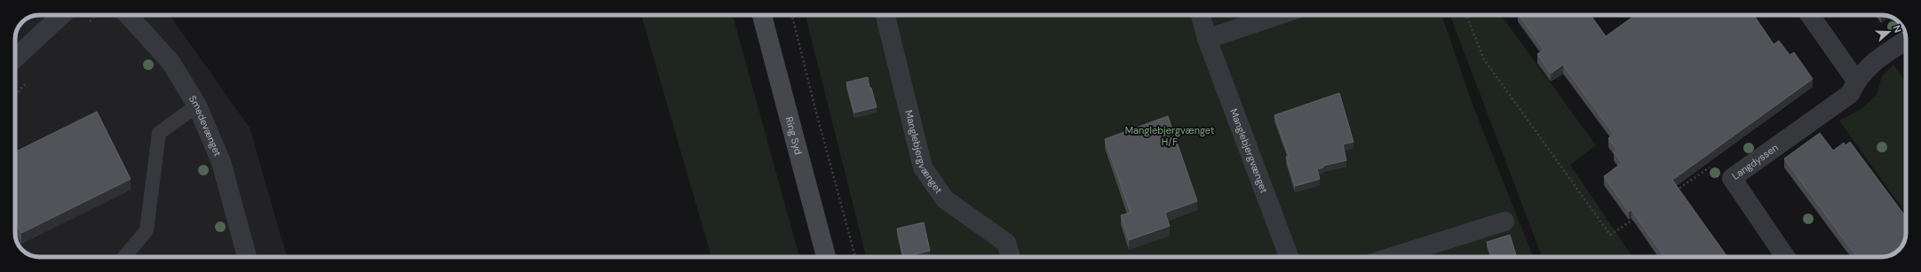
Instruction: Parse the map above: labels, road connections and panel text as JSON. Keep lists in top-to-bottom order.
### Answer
{
  "streets": {
    "main road": ["Ring Syd"],
    "street": ["Smedevænget", "Manglebjergvænget", "Langdyssen"]
  },
  "parks": ["Manglebjergvænget H/F"],
  "north": "right"
}
